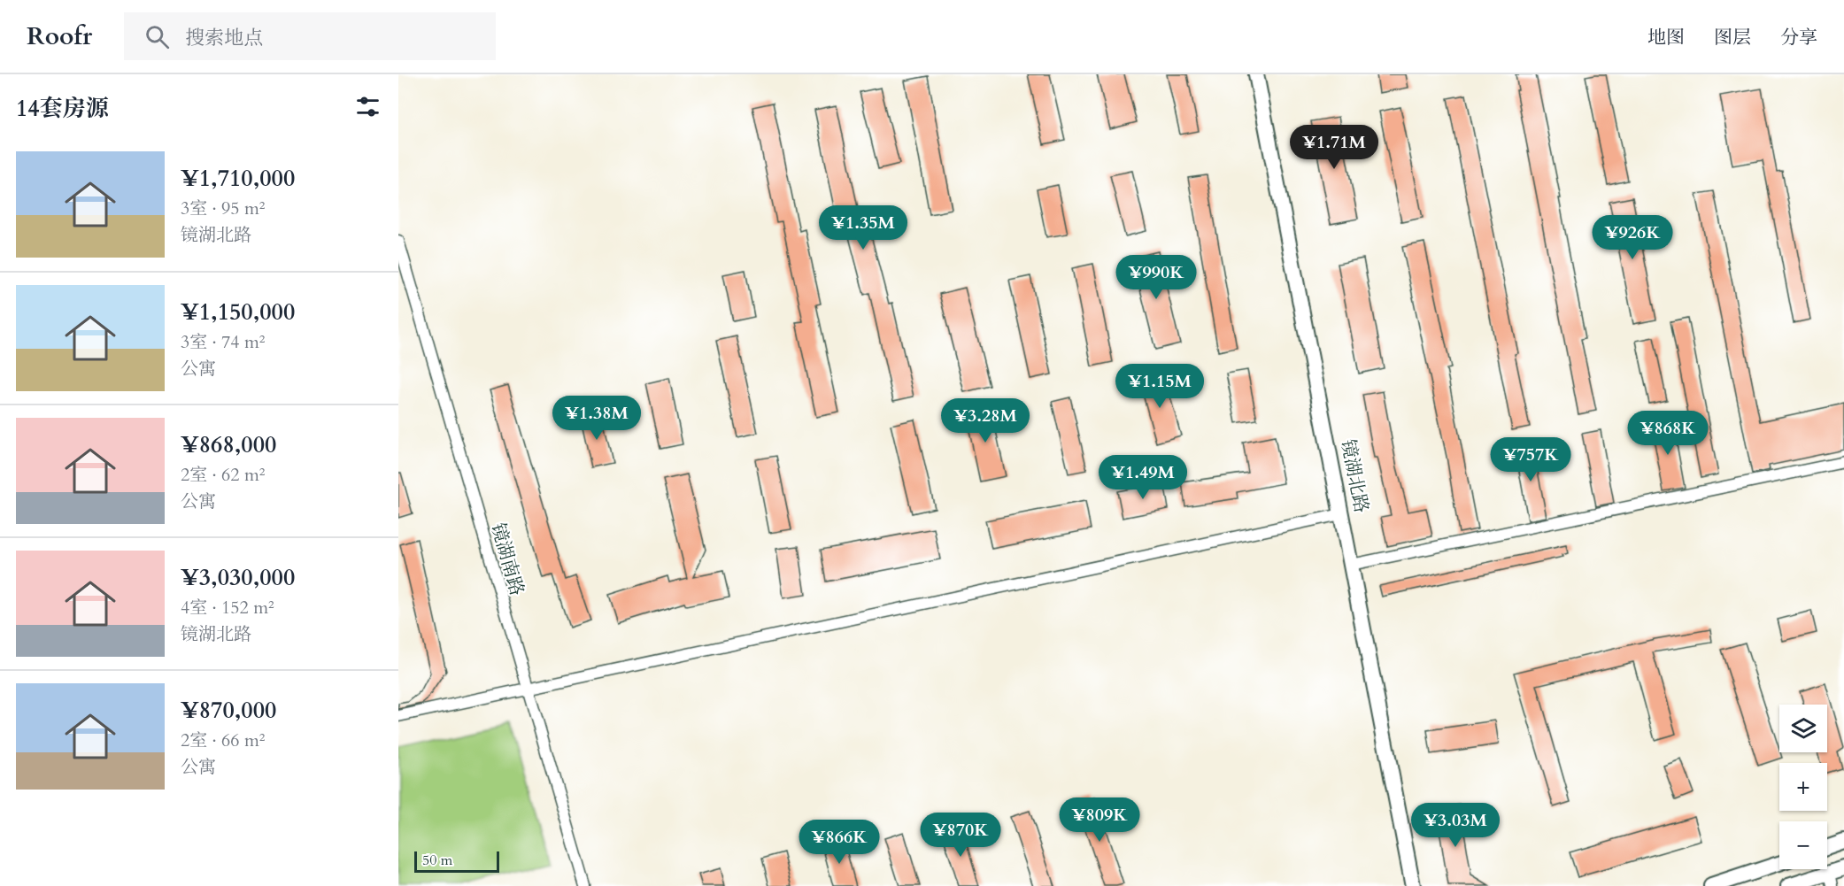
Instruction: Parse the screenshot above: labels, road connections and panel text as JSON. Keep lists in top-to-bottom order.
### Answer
{
  "streets": {
    "street": ["镜湖北路", "镜湖南路"]
  },
  "scale_bar": "50 m",
  "page": {
    "header": "Roofr",
    "search": "搜索地点",
    "nav": ["地图", "图层", "分享"],
    "heading": "14套房源",
    "price": [
      "¥1.71M",
      "¥1.35M",
      "¥926K",
      "¥990K",
      "¥1.15M",
      "¥1.38M",
      "¥3.28M",
      "¥868K",
      "¥757K",
      "¥1.49M",
      "¥809K",
      "¥3.03M",
      "¥870K",
      "¥866K"
    ],
    "list": [
      {
        "name": "¥1,710,000",
        "note": "3室 · 95 m² · 镜湖北路"
      },
      {
        "name": "¥1,150,000",
        "note": "3室 · 74 m² · 公寓"
      },
      {
        "name": "¥868,000",
        "note": "2室 · 62 m² · 公寓"
      },
      {
        "name": "¥3,030,000",
        "note": "4室 · 152 m² · 镜湖北路"
      },
      {
        "name": "¥870,000",
        "note": "2室 · 66 m² · 公寓"
      }
    ],
    "map_buttons": ["+", "−"],
    "scale": "50 m"
  }
}
